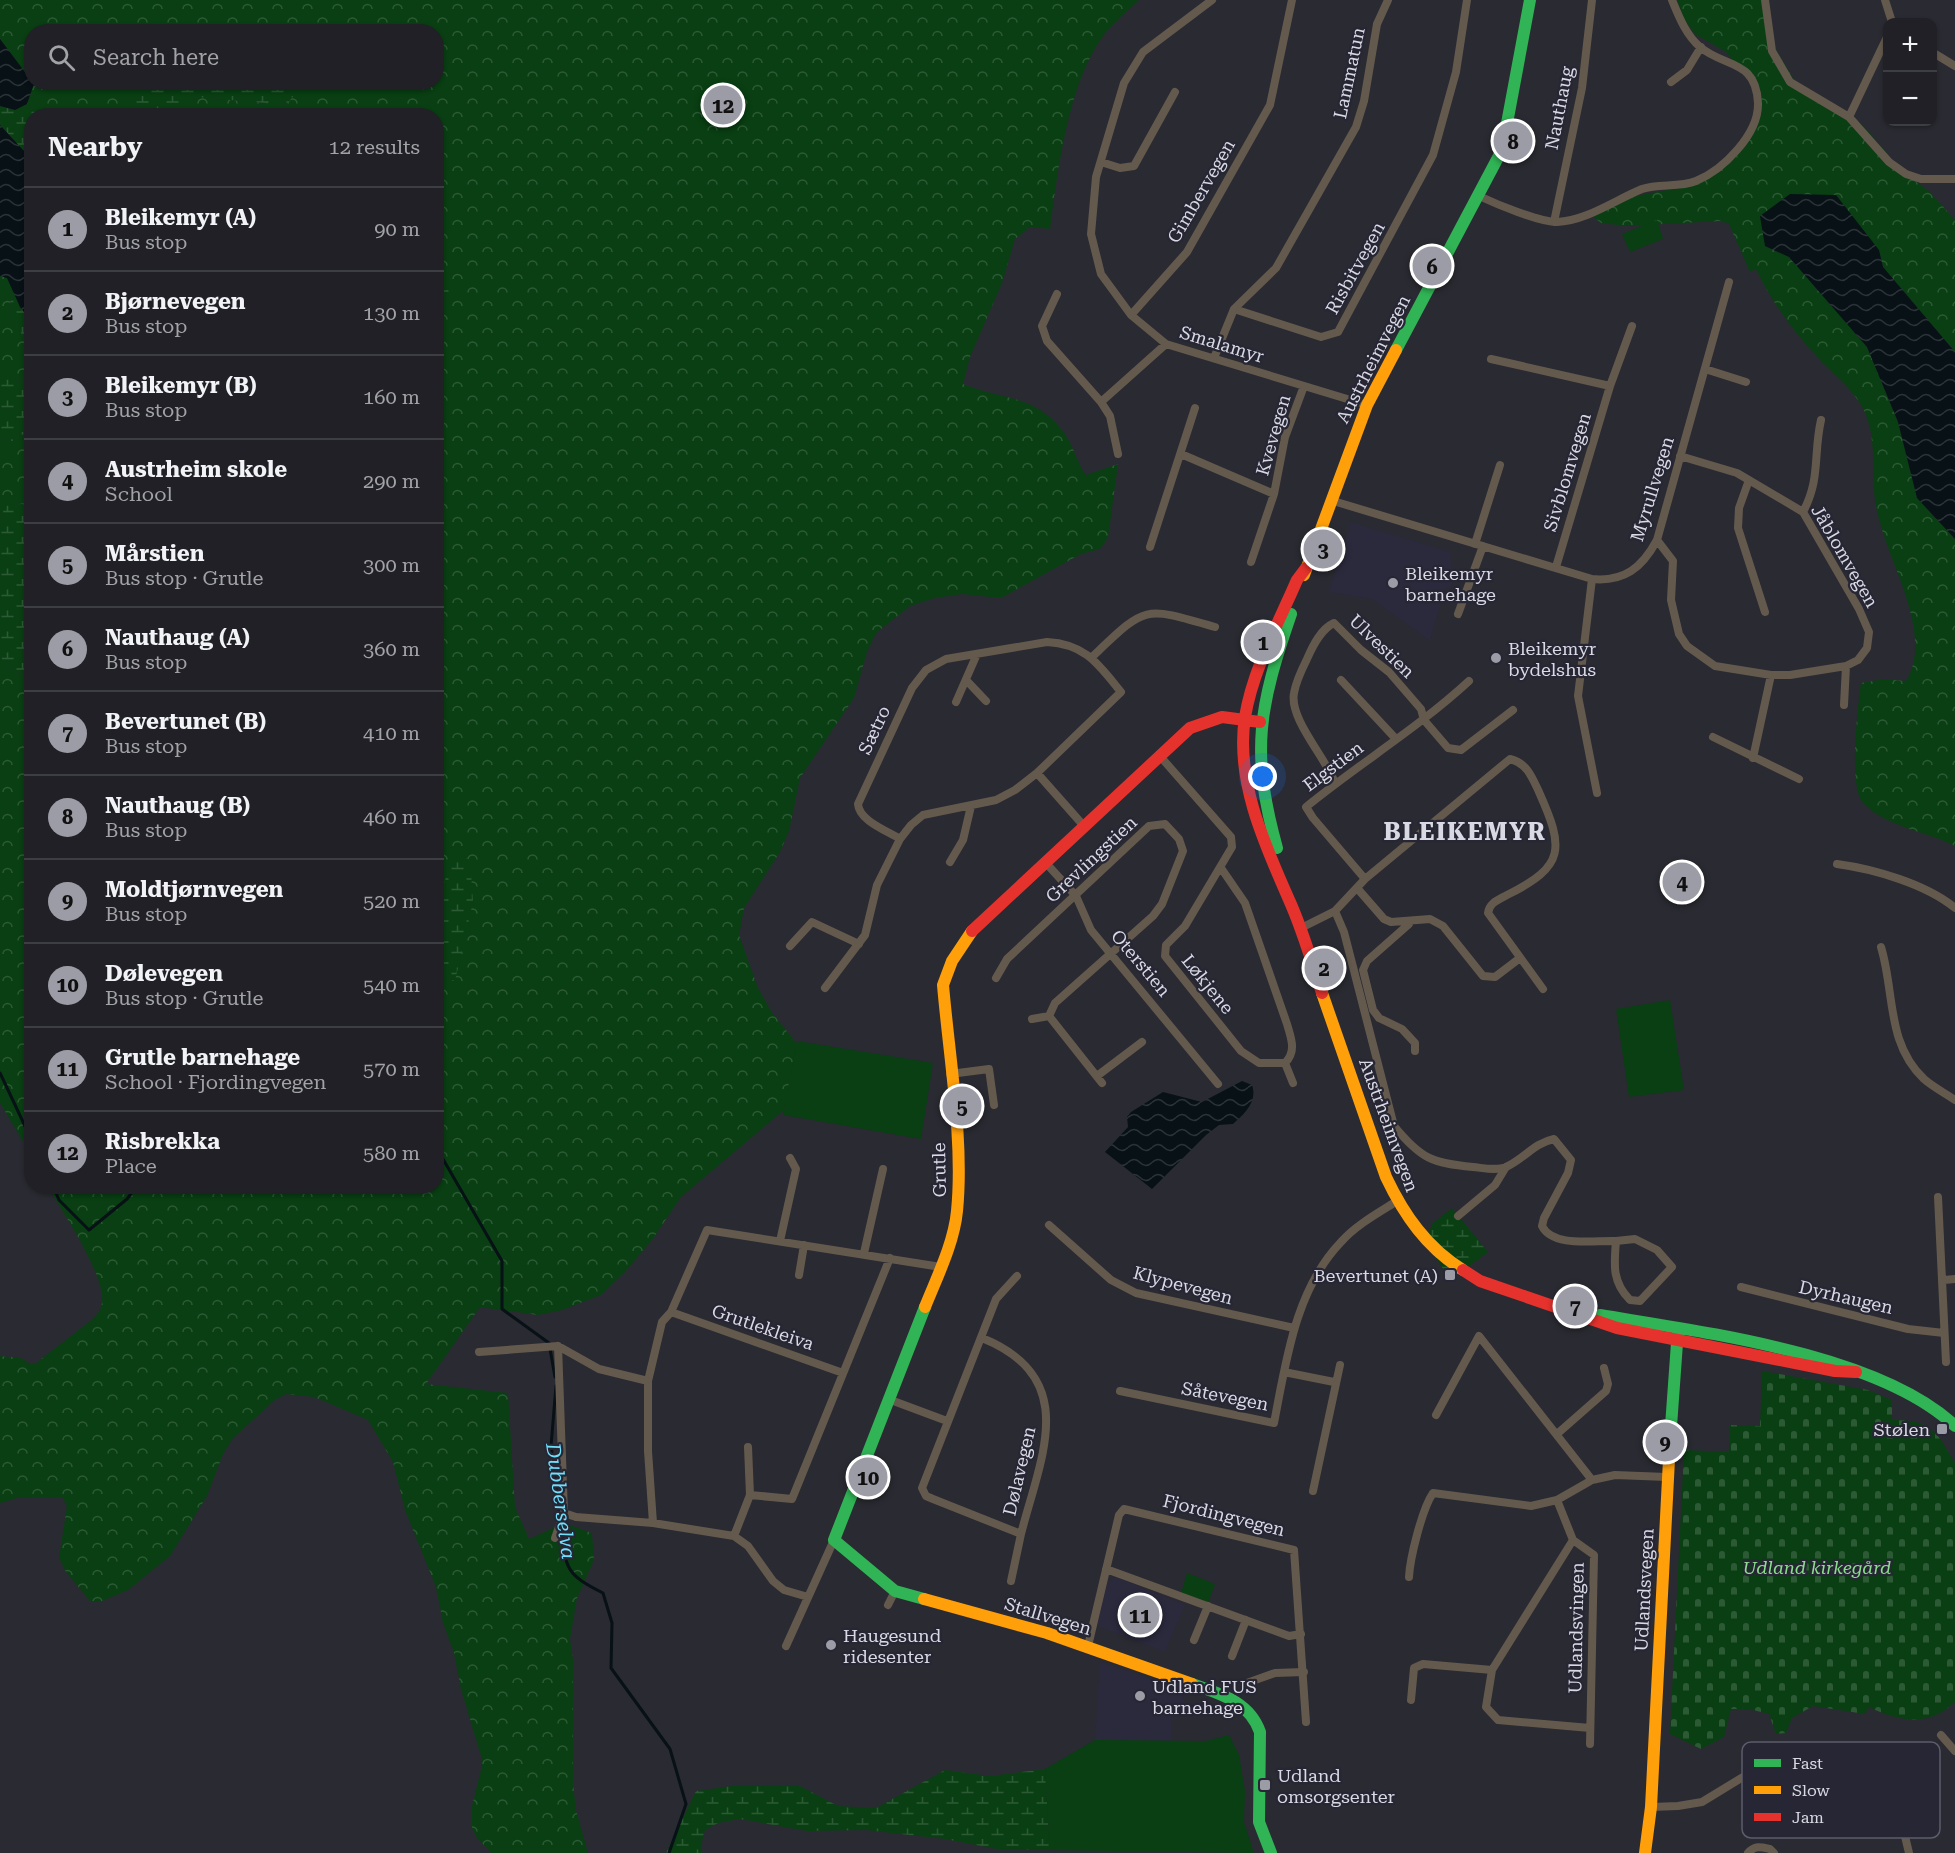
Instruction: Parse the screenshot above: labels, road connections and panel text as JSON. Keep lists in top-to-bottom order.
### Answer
{
  "streets": {
    "main road": [
      "Austrheimvegen",
      "Grutle",
      "Udlandsvegen",
      "Stallvegen"
    ],
    "street": [
      "Lammatun",
      "Nauthaug",
      "Gimbervegen",
      "Risbitvegen",
      "Smalamyr",
      "Kvevegen",
      "Sivblomvegen",
      "Myrullvegen",
      "Jåblomvegen",
      "Ulvestien",
      "Sætro",
      "Elgstien",
      "Grevlingstien",
      "Oterstien",
      "Løkjene",
      "Klypevegen",
      "Dyrhaugen",
      "Grutlekleiva",
      "Såtevegen",
      "Dølavegen",
      "Fjordingvegen",
      "Udlandsvingen"
    ]
  },
  "crossings": [
    ["Lammatun", "Risbitvegen"],
    ["Gimbervegen", "Smalamyr"],
    ["Smalamyr", "Austrheimvegen"],
    ["Smalamyr", "Kvevegen"],
    ["Austrheimvegen", "Myrullvegen"],
    ["Austrheimvegen", "Grutle"],
    ["Austrheimvegen", "Såtevegen"],
    ["Austrheimvegen", "Udlandsvegen"],
    ["Sivblomvegen", "Myrullvegen"],
    ["Myrullvegen", "Jåblomvegen"],
    ["Ulvestien", "Elgstien"],
    ["Grevlingstien", "Oterstien"],
    ["Oterstien", "Grutle"],
    ["Løkjene", "Grutle"],
    ["Grutle", "Stallvegen"],
    ["Klypevegen", "Såtevegen"],
    ["Fjordingvegen", "Stallvegen"]
  ],
  "districts": ["BLEIKEMYR"],
  "water": ["Dubberselva"],
  "parks": ["Udland kirkegård"],
  "places": {
    "other": [
      "Bleikemyr barnehage",
      "Bleikemyr bydelshus",
      "Haugesund ridesenter",
      "Udland FUS barnehage"
    ],
    "transit": ["Bevertunet (A)", "Stølen", "Udland omsorgsenter"]
  },
  "legend": ["Fast", "Slow", "Jam"],
  "page": {
    "map_buttons": ["+", "−"],
    "search": "Search here",
    "pins": [
      "12",
      "8",
      "6",
      "3",
      "1",
      "4",
      "2",
      "5",
      "7",
      "9",
      "10",
      "11"
    ],
    "heading": ["Nearby", "12 results"],
    "list": [
      {
        "mark": "1",
        "name": "Bleikemyr (A)",
        "note": "Bus stop",
        "value": "90 m"
      },
      {
        "mark": "2",
        "name": "Bjørnevegen",
        "note": "Bus stop",
        "value": "130 m"
      },
      {
        "mark": "3",
        "name": "Bleikemyr (B)",
        "note": "Bus stop",
        "value": "160 m"
      },
      {
        "mark": "4",
        "name": "Austrheim skole",
        "note": "School",
        "value": "290 m"
      },
      {
        "mark": "5",
        "name": "Mårstien",
        "note": "Bus stop · Grutle",
        "value": "300 m"
      },
      {
        "mark": "6",
        "name": "Nauthaug (A)",
        "note": "Bus stop",
        "value": "360 m"
      },
      {
        "mark": "7",
        "name": "Bevertunet (B)",
        "note": "Bus stop",
        "value": "410 m"
      },
      {
        "mark": "8",
        "name": "Nauthaug (B)",
        "note": "Bus stop",
        "value": "460 m"
      },
      {
        "mark": "9",
        "name": "Moldtjørnvegen",
        "note": "Bus stop",
        "value": "520 m"
      },
      {
        "mark": "10",
        "name": "Dølevegen",
        "note": "Bus stop · Grutle",
        "value": "540 m"
      },
      {
        "mark": "11",
        "name": "Grutle barnehage",
        "note": "School · Fjordingvegen",
        "value": "570 m"
      },
      {
        "mark": "12",
        "name": "Risbrekka",
        "note": "Place",
        "value": "580 m"
      }
    ]
  }
}
